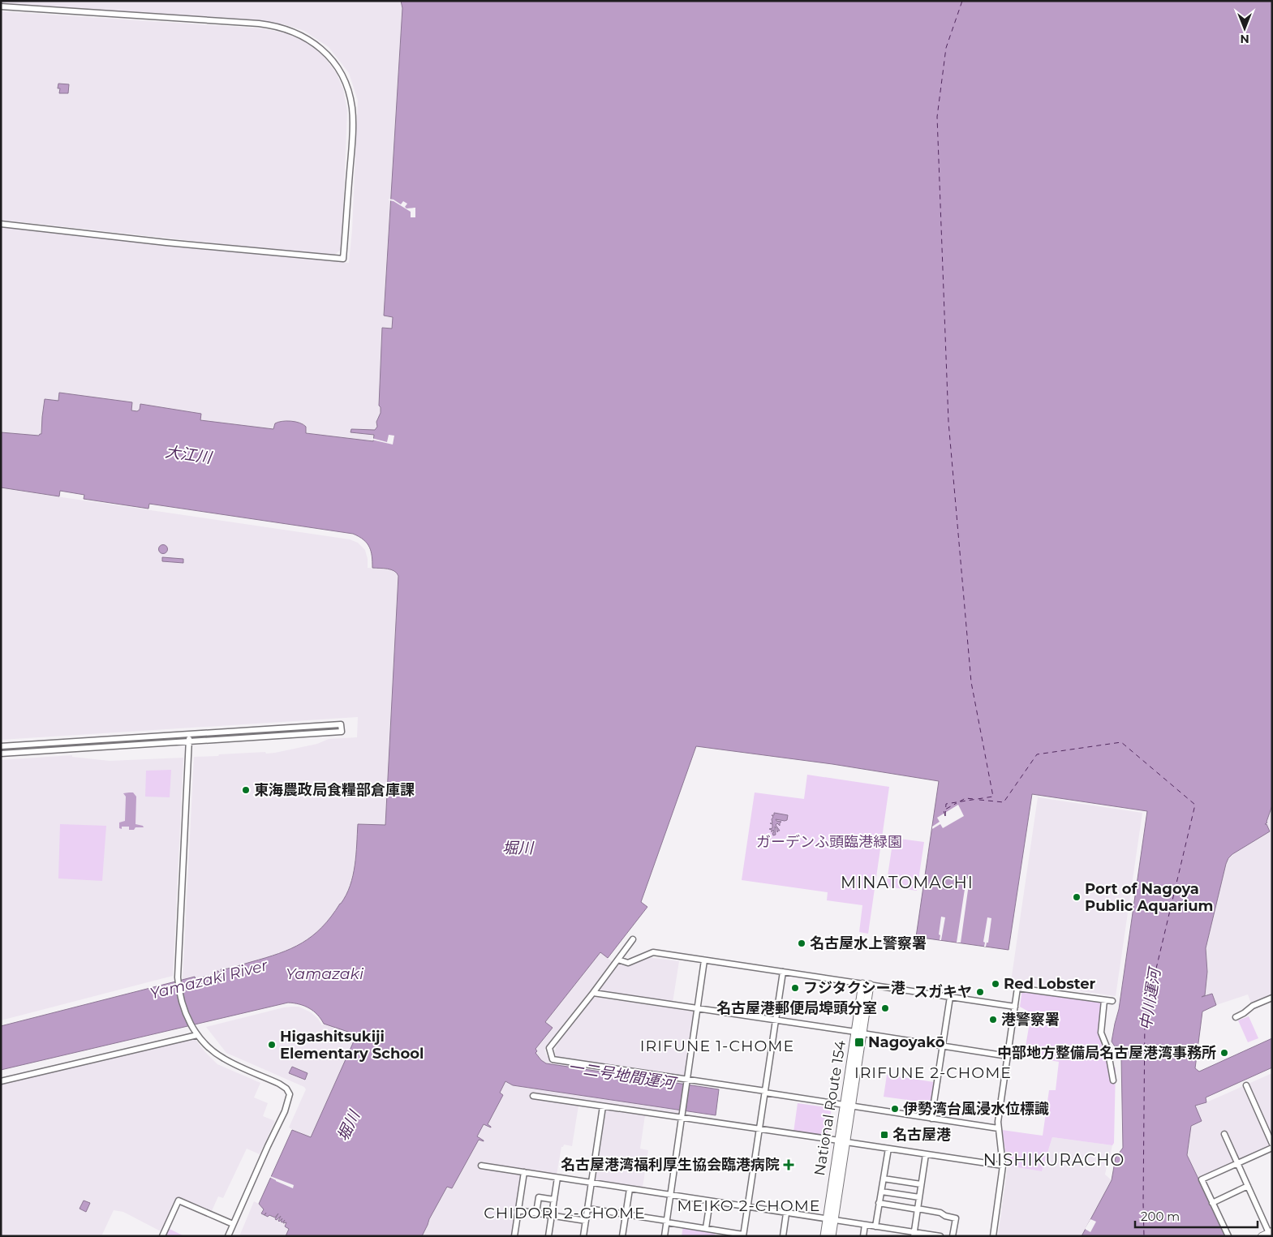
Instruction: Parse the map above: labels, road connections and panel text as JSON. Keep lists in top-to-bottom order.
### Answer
{
  "streets": {
    "highway": ["National Route 154"]
  },
  "districts": [
    "MINATOMACHI",
    "IRIFUNE 1-CHOME",
    "IRIFUNE 2-CHOME",
    "NISHIKURACHO",
    "MEIKO 2-CHOME",
    "CHIDORI 2-CHOME"
  ],
  "water": [
    "大江川",
    "堀川",
    "Yamazaki",
    "Yamazaki River",
    "中川運河",
    "一二号地間運河"
  ],
  "parks": ["ガーデンふ頭臨港緑園"],
  "places": {
    "other": [
      "東海農政局食糧部倉庫課",
      "Port of Nagoya Public Aquarium",
      "名古屋水上警察署",
      "Red Lobster",
      "フジタクシー港",
      "スガキヤ",
      "名古屋港郵便局埠頭分室",
      "港警察署",
      "Higashitsukiji Elementary School",
      "中部地方整備局名古屋港湾事務所",
      "伊勢湾台風浸水位標識"
    ],
    "transit": ["Nagoyakō", "名古屋港"],
    "health": ["名古屋港湾福利厚生協会臨港病院"]
  },
  "scale_bar": "200 m",
  "north": "bottom"
}
